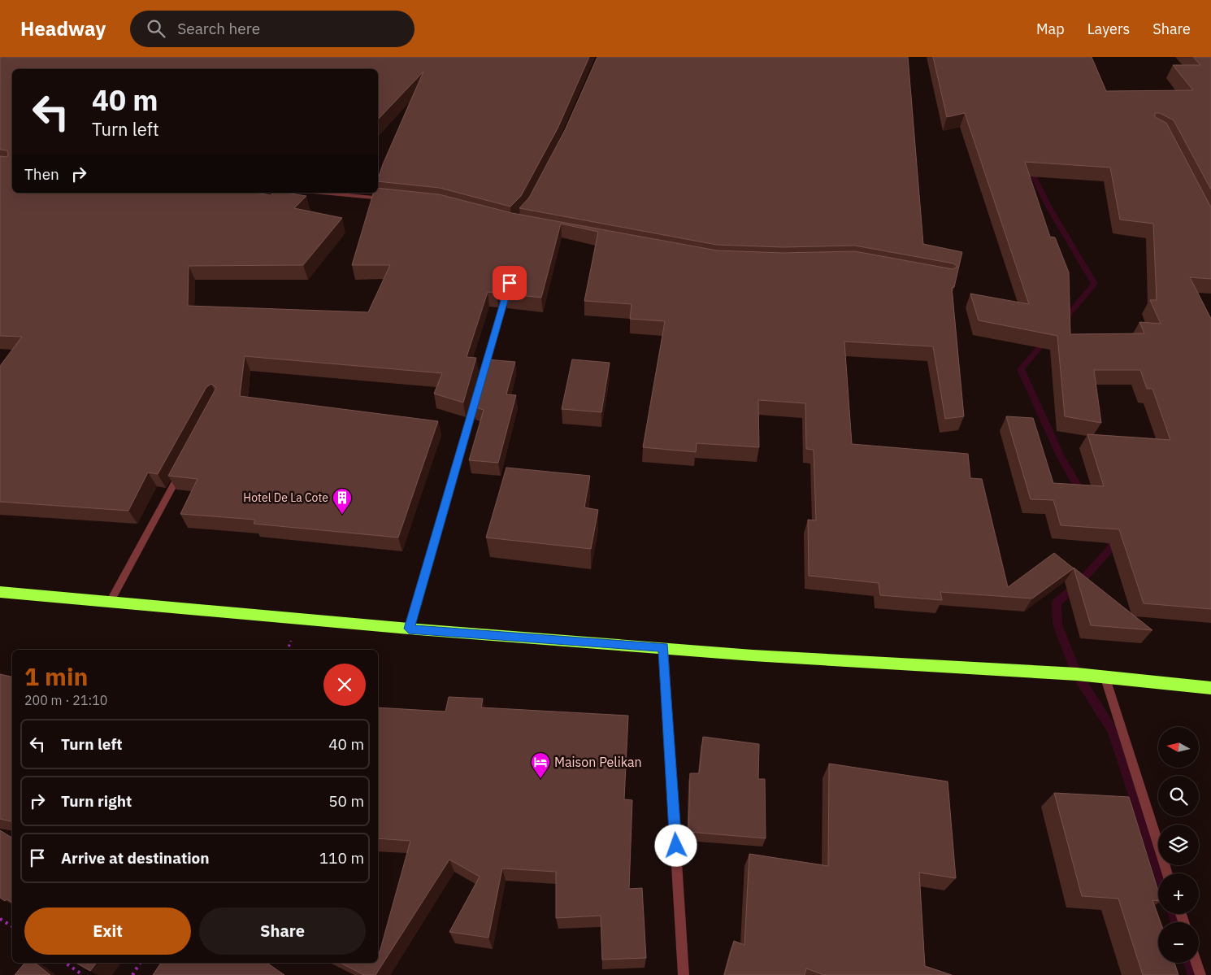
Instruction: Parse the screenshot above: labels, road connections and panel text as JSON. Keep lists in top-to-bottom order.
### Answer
{
  "places": {
    "building": ["Hotel De La Cote"],
    "hotel": ["Maison Pelikan"]
  },
  "north": "left",
  "page": {
    "header": "Headway",
    "search": "Search here",
    "nav": ["Map", "Layers", "Share"],
    "turn": ["40 m", "Turn left"],
    "then": "Then",
    "heading": ["1 min", "200 m · 21:10"],
    "list": [
      {
        "name": "Turn left",
        "value": "40 m"
      },
      {
        "name": "Turn right",
        "value": "50 m"
      },
      {
        "name": "Arrive at destination",
        "value": "110 m"
      }
    ],
    "map_buttons": ["+", "−"],
    "buttons": ["Exit", "Share"]
  }
}
